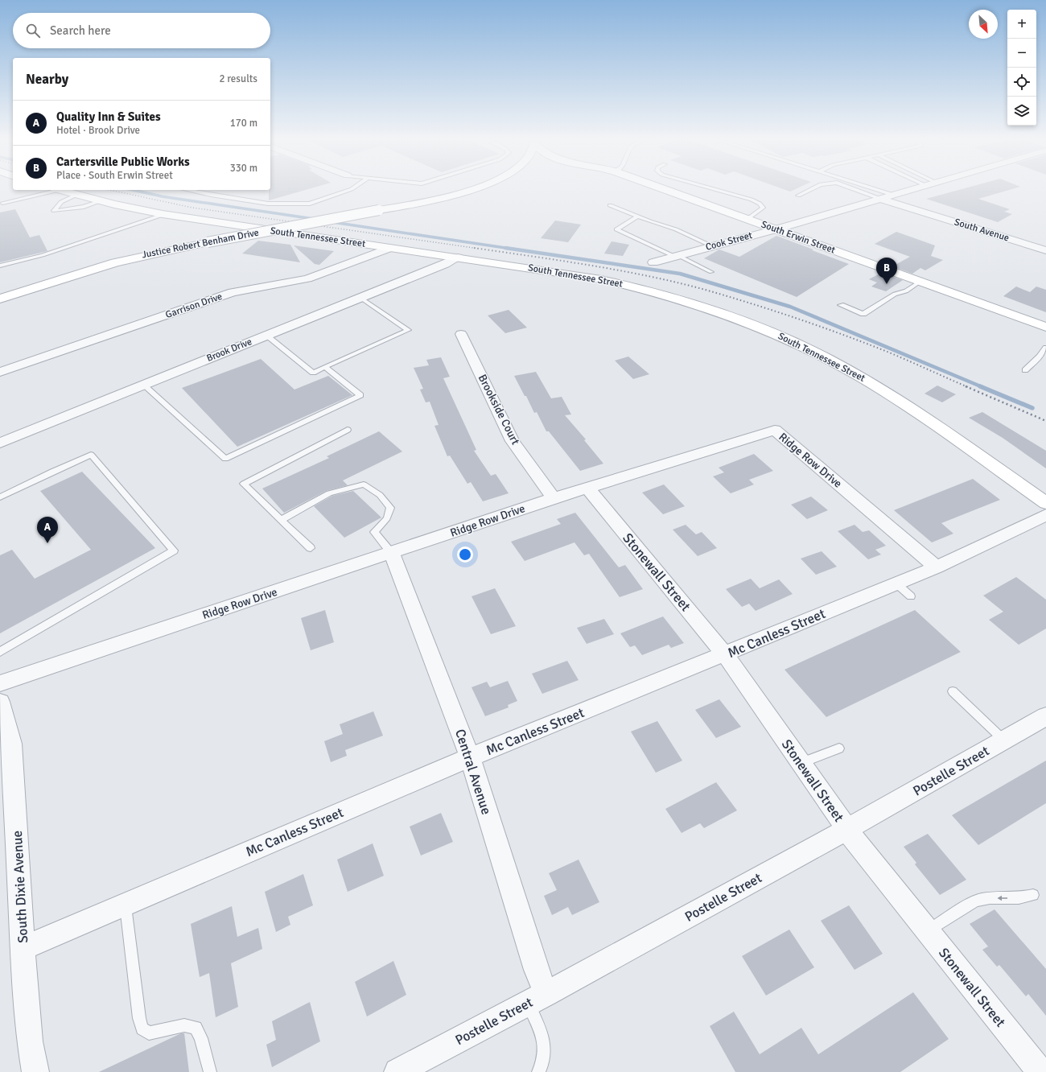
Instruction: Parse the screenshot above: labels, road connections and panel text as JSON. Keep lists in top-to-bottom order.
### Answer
{
  "streets": {
    "street": [
      "South Avenue",
      "South Tennessee Street",
      "South Erwin Street",
      "Cook Street",
      "Justice Robert Benham Drive",
      "Garrison Drive",
      "Brook Drive",
      "Brookside Court",
      "Ridge Row Drive",
      "Stonewall Street",
      "Mc Canless Street",
      "Postelle Street",
      "Central Avenue",
      "South Dixie Avenue"
    ]
  },
  "crossings": [
    ["South Avenue", "Cook Street"],
    ["South Tennessee Street", "Garrison Drive"],
    ["South Tennessee Street", "Brook Drive"],
    ["South Erwin Street", "Cook Street"],
    ["Brookside Court", "Ridge Row Drive"],
    ["Ridge Row Drive", "Stonewall Street"],
    ["Ridge Row Drive", "Mc Canless Street"],
    ["Ridge Row Drive", "Central Avenue"],
    ["Stonewall Street", "Mc Canless Street"],
    ["Stonewall Street", "Postelle Street"],
    ["Mc Canless Street", "Central Avenue"],
    ["Mc Canless Street", "South Dixie Avenue"],
    ["Postelle Street", "Central Avenue"]
  ],
  "north": "bottom right",
  "page": {
    "map_buttons": ["+", "−"],
    "search": "Search here",
    "heading": ["Nearby", "2 results"],
    "list": [
      {
        "mark": "A",
        "name": "Quality Inn & Suites",
        "note": "Hotel · Brook Drive",
        "value": "170 m"
      },
      {
        "mark": "B",
        "name": "Cartersville Public Works",
        "note": "Place · South Erwin Street",
        "value": "330 m"
      }
    ],
    "pins": ["B", "A"]
  }
}
